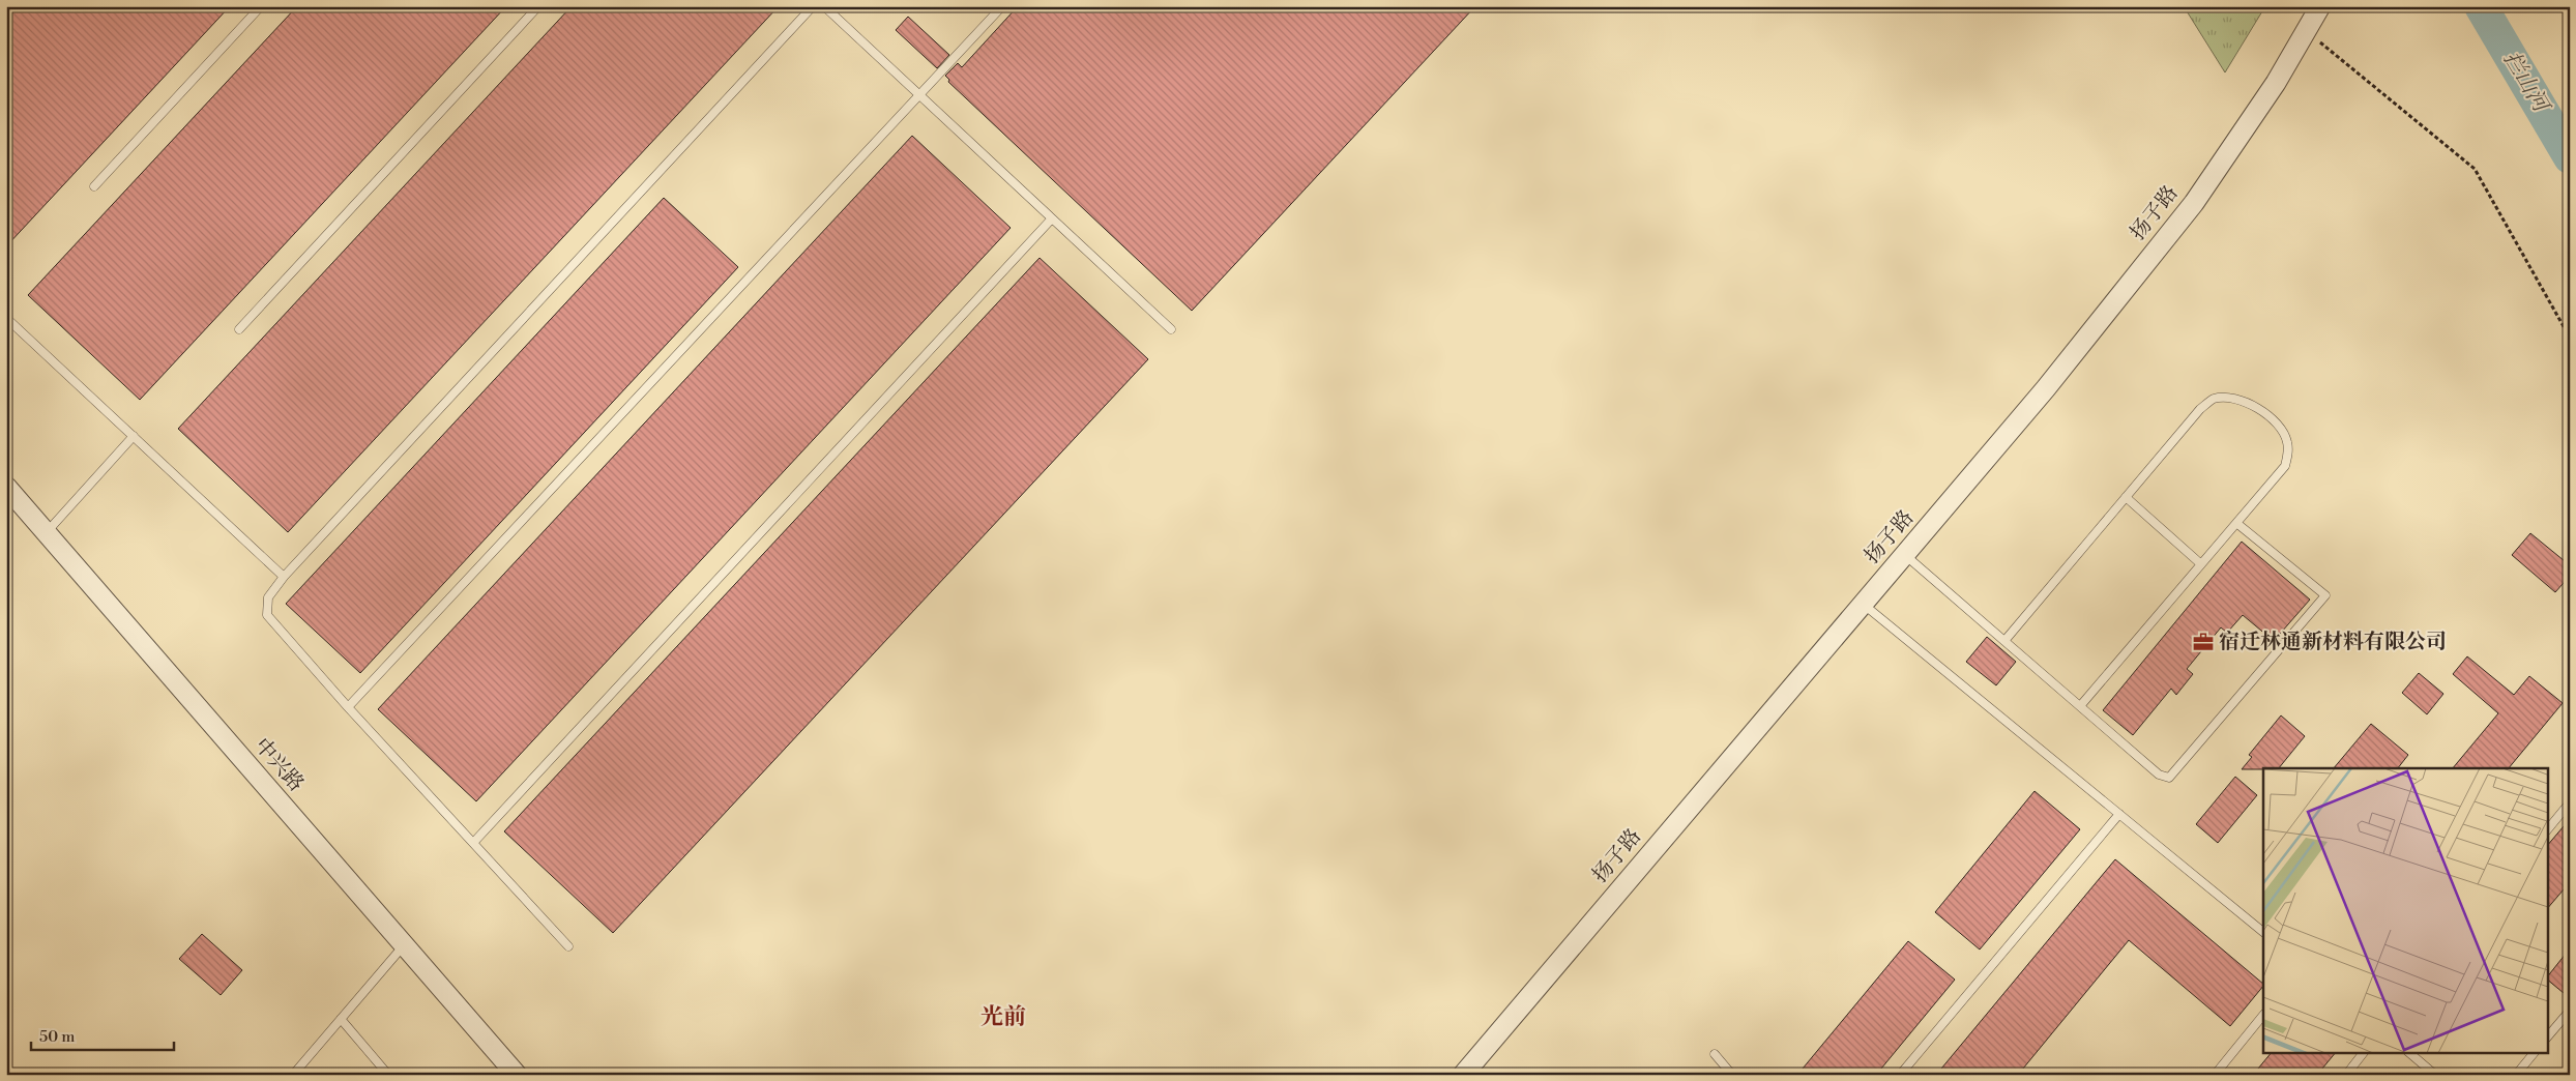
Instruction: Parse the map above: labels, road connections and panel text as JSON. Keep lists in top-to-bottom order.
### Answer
{
  "streets": {
    "street": ["扬子路", "中兴路"]
  },
  "districts": ["光前"],
  "water": ["拦山河"],
  "places": {
    "office": ["宿迁林通新材料有限公司"]
  },
  "scale_bar": "50 m"
}
